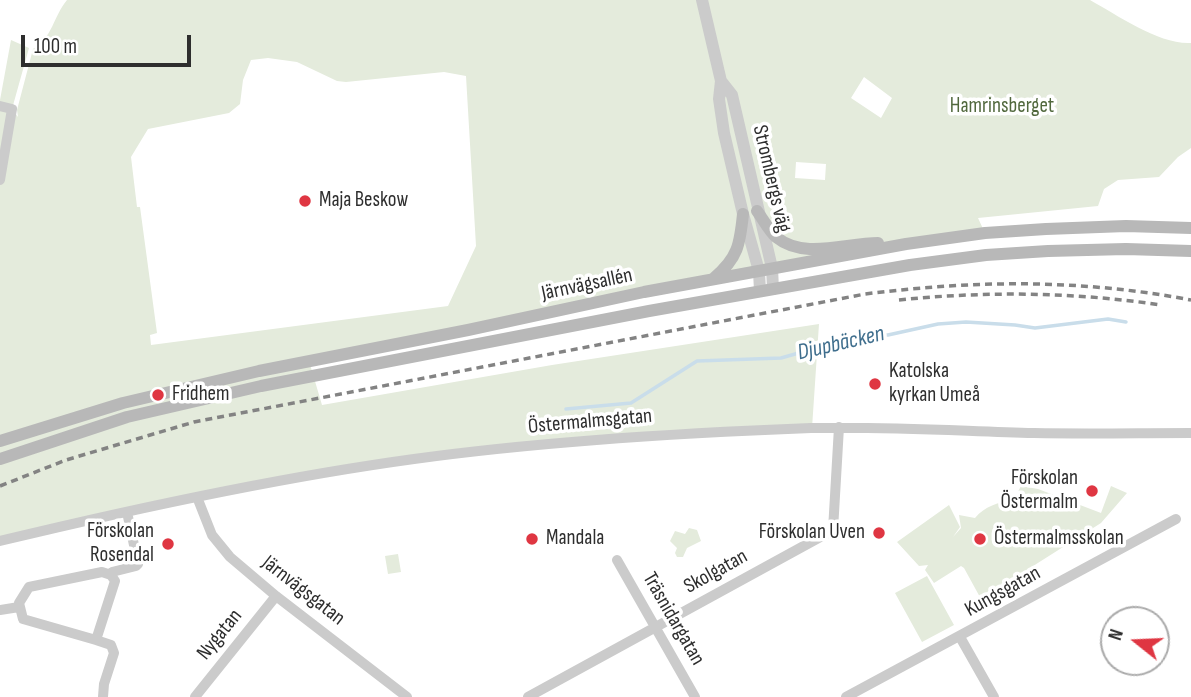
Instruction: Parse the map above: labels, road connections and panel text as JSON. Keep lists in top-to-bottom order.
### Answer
{
  "streets": {
    "main road": ["Järnvägsallén"],
    "street": [
      "Strombergs väg",
      "Östermalmsgatan",
      "Skolgatan",
      "Järnvägsgatan",
      "Kungsgatan",
      "Träsnidargatan",
      "Nygatan"
    ]
  },
  "crossings": [
    ["Strombergs väg", "Järnvägsallén"],
    ["Östermalmsgatan", "Skolgatan"],
    ["Östermalmsgatan", "Järnvägsgatan"],
    ["Skolgatan", "Träsnidargatan"],
    ["Järnvägsgatan", "Nygatan"]
  ],
  "water": ["Djupbäcken"],
  "parks": ["Hamrinsberget"],
  "places": [
    "Maja Beskow",
    "Katolska kyrkan Umeå",
    "Fridhem",
    "Förskolan Östermalm",
    "Förskolan Uven",
    "Mandala",
    "Östermalmsskolan",
    "Förskolan Rosendal"
  ],
  "scale_bar": "100 m",
  "north": "left"
}
